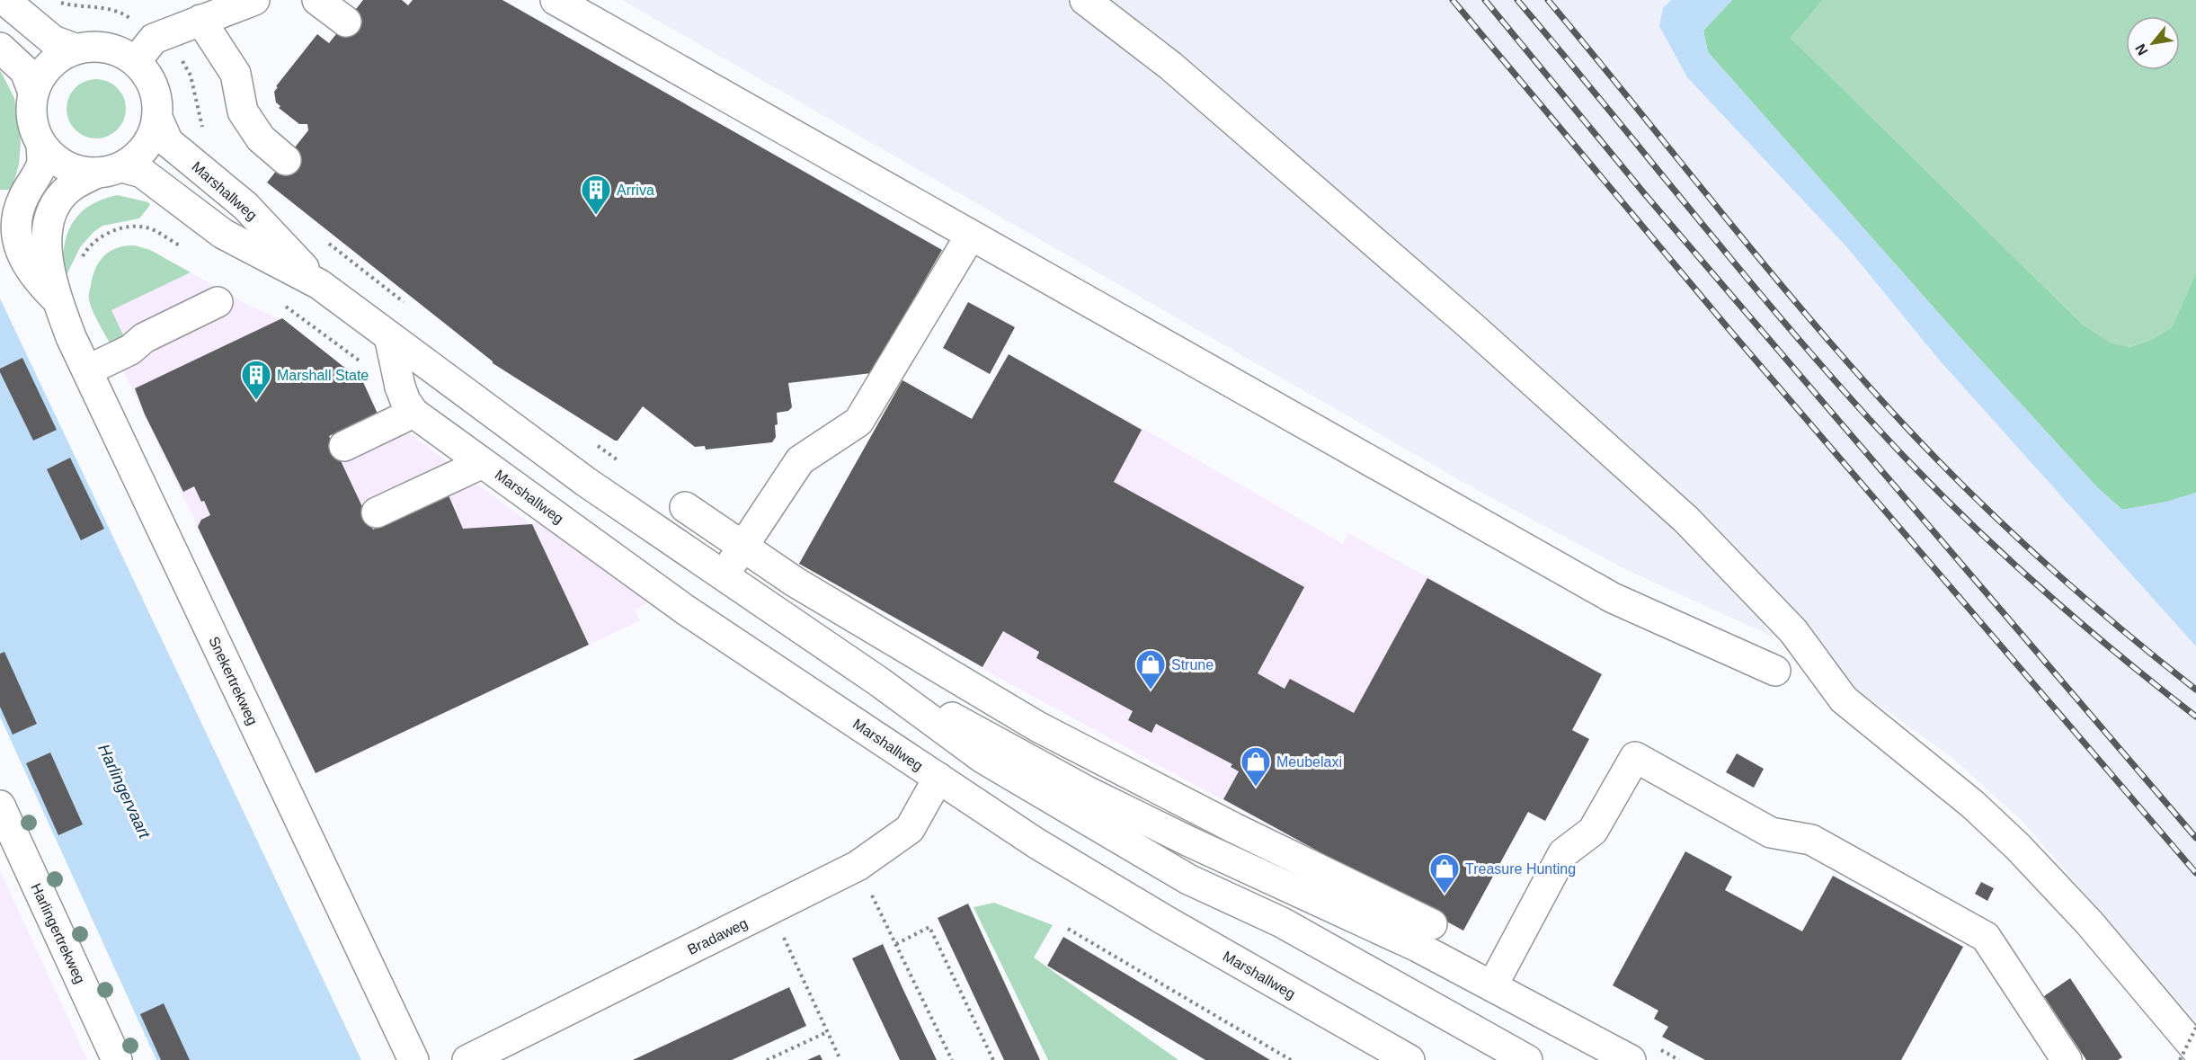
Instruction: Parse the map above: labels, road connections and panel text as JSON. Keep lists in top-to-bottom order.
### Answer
{
  "streets": {
    "main road": [
      "Marshallweg",
      "Snekertrekweg",
      "Harlingertrekweg",
      "Bradaweg"
    ]
  },
  "crossings": [
    ["Marshallweg", "Snekertrekweg"],
    ["Marshallweg", "Bradaweg"]
  ],
  "water": ["Harlingervaart"],
  "places": {
    "building": ["Arriva", "Marshall State"],
    "shop": ["Strune", "Meubelaxi", "Treasure Hunting"]
  },
  "north": "bottom left"
}
